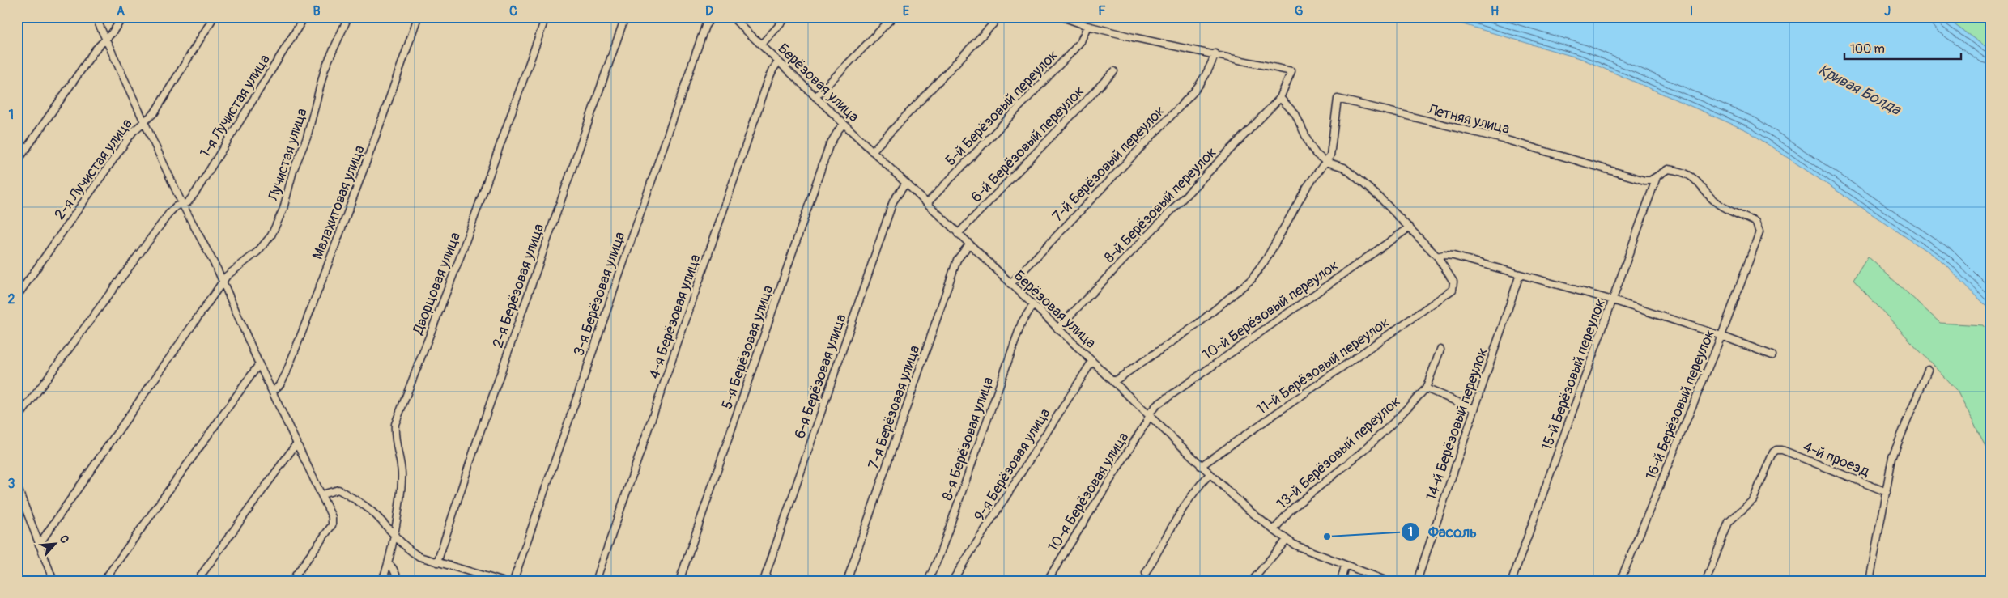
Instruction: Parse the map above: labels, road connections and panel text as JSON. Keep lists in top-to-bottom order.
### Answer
{
  "streets": {
    "street": [
      "Берёзовая улица",
      "1-я Лучистая улица",
      "5-й Берёзовый переулок",
      "Летняя улица",
      "6-й Берёзовый переулок",
      "Лучистая улица",
      "7-й Берёзовый переулок",
      "2-я Лучистая улица",
      "Малахитовая улица",
      "8-й Берёзовый переулок",
      "Дворцовая улица",
      "2-я Берёзовая улица",
      "3-я Берёзовая улица",
      "10-й Берёзовый переулок",
      "4-я Берёзовая улица",
      "5-я Берёзовая улица",
      "11-й Берёзовый переулок",
      "15-й Берёзовый переулок",
      "6-я Берёзовая улица",
      "16-й Берёзовый переулок",
      "7-я Берёзовая улица",
      "14-й Берёзовый переулок",
      "8-я Берёзовая улица",
      "13-й Берёзовый переулок",
      "4-й проезд",
      "9-я Берёзовая улица",
      "10-я Берёзовая улица"
    ]
  },
  "crossings": [
    ["Берёзовая улица", "5-й Берёзовый переулок"],
    ["Берёзовая улица", "6-й Берёзовый переулок"],
    ["Берёзовая улица", "7-й Берёзовый переулок"],
    ["Берёзовая улица", "8-й Берёзовый переулок"],
    ["Берёзовая улица", "10-й Берёзовый переулок"],
    ["Берёзовая улица", "4-я Берёзовая улица"],
    ["Берёзовая улица", "5-я Берёзовая улица"],
    ["Берёзовая улица", "11-й Берёзовый переулок"],
    ["Берёзовая улица", "6-я Берёзовая улица"],
    ["Берёзовая улица", "7-я Берёзовая улица"],
    ["Берёзовая улица", "8-я Берёзовая улица"],
    ["Берёзовая улица", "13-й Берёзовый переулок"],
    ["Берёзовая улица", "9-я Берёзовая улица"],
    ["Берёзовая улица", "10-я Берёзовая улица"],
    ["Летняя улица", "15-й Берёзовый переулок"],
    ["Летняя улица", "16-й Берёзовый переулок"],
    ["10-й Берёзовый переулок", "10-я Берёзовая улица"],
    ["15-й Берёзовый переулок", "16-й Берёзовый переулок"]
  ],
  "water": ["Кривая Болда"],
  "places": ["Фасоль"],
  "scale_bar": "100 m",
  "north": "top right",
  "grid": {
    "columns": [
      "A",
      "B",
      "C",
      "D",
      "E",
      "F",
      "G",
      "H",
      "I",
      "J"
    ],
    "rows": ["1", "2", "3"]
  }
}
